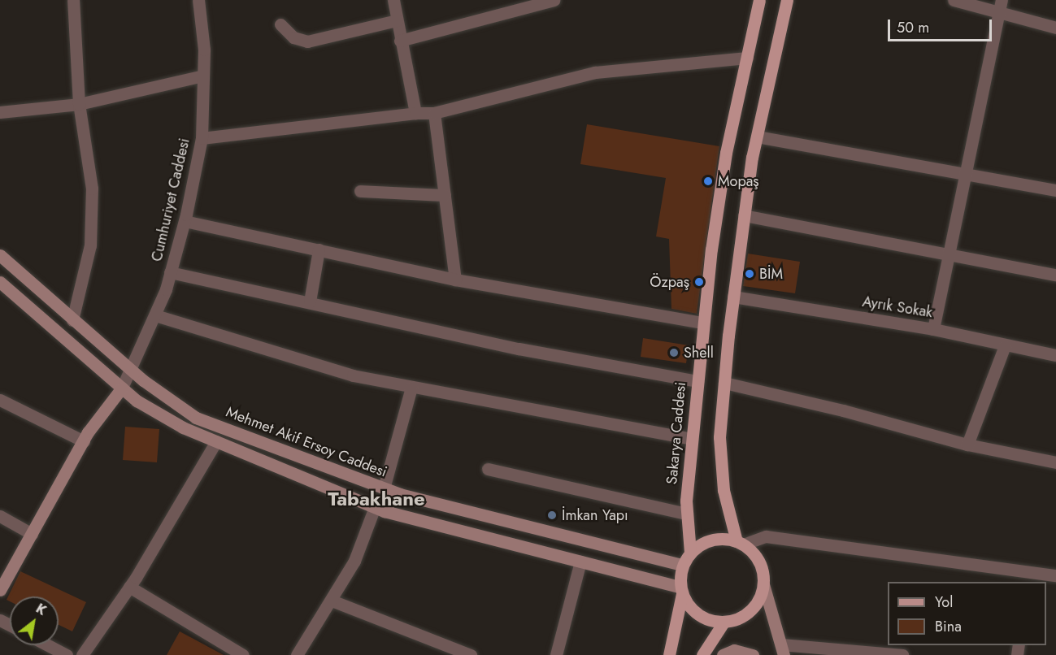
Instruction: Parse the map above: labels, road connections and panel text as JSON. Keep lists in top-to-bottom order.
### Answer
{
  "streets": {
    "main road": ["Sakarya Caddesi", "Mehmet Akif Ersoy Caddesi"],
    "street": ["Cumhuriyet Caddesi", "Ayrık Sokak"]
  },
  "crossings": [
    ["Cumhuriyet Caddesi", "Mehmet Akif Ersoy Caddesi"],
    ["Sakarya Caddesi", "Mehmet Akif Ersoy Caddesi"]
  ],
  "districts": ["Tabakhane"],
  "places": [
    "Mopaş",
    "BİM",
    "Özpaş",
    "Shell",
    "İmkan Yapı"
  ],
  "legend": ["Yol", "Bina"],
  "scale_bar": "50 m",
  "north": "top right"
}
